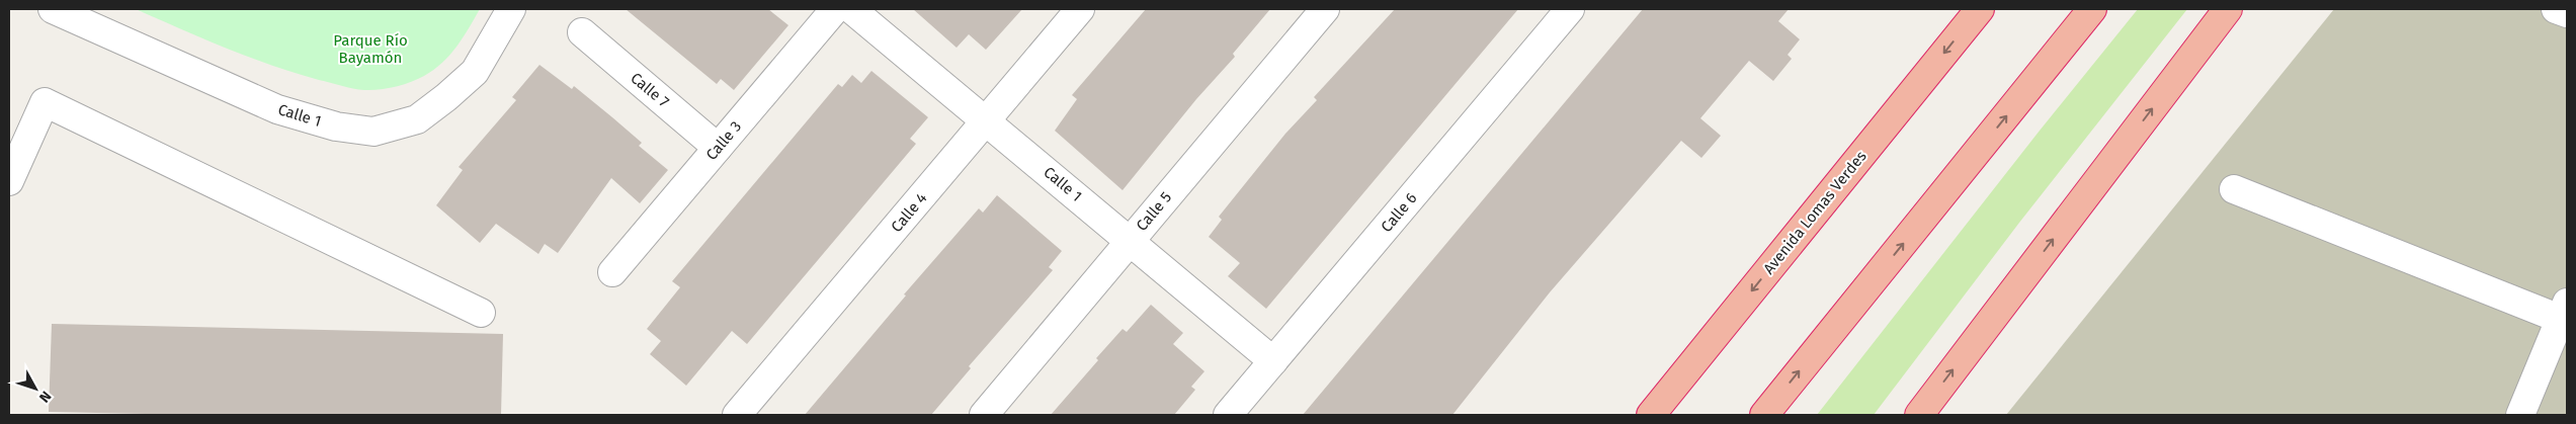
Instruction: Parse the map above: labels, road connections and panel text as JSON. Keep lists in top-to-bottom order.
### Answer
{
  "streets": {
    "highway": ["Avenida Lomas Verdes"],
    "street": [
      "Calle 7",
      "Calle 1",
      "Calle 3",
      "Calle 5",
      "Calle 4",
      "Calle 6"
    ]
  },
  "crossings": [
    ["Calle 7", "Calle 3"],
    ["Calle 1", "Calle 5"],
    ["Calle 1", "Calle 4"],
    ["Calle 1", "Calle 6"]
  ],
  "parks": ["Parque Río Bayamón"],
  "north": "bottom right"
}
